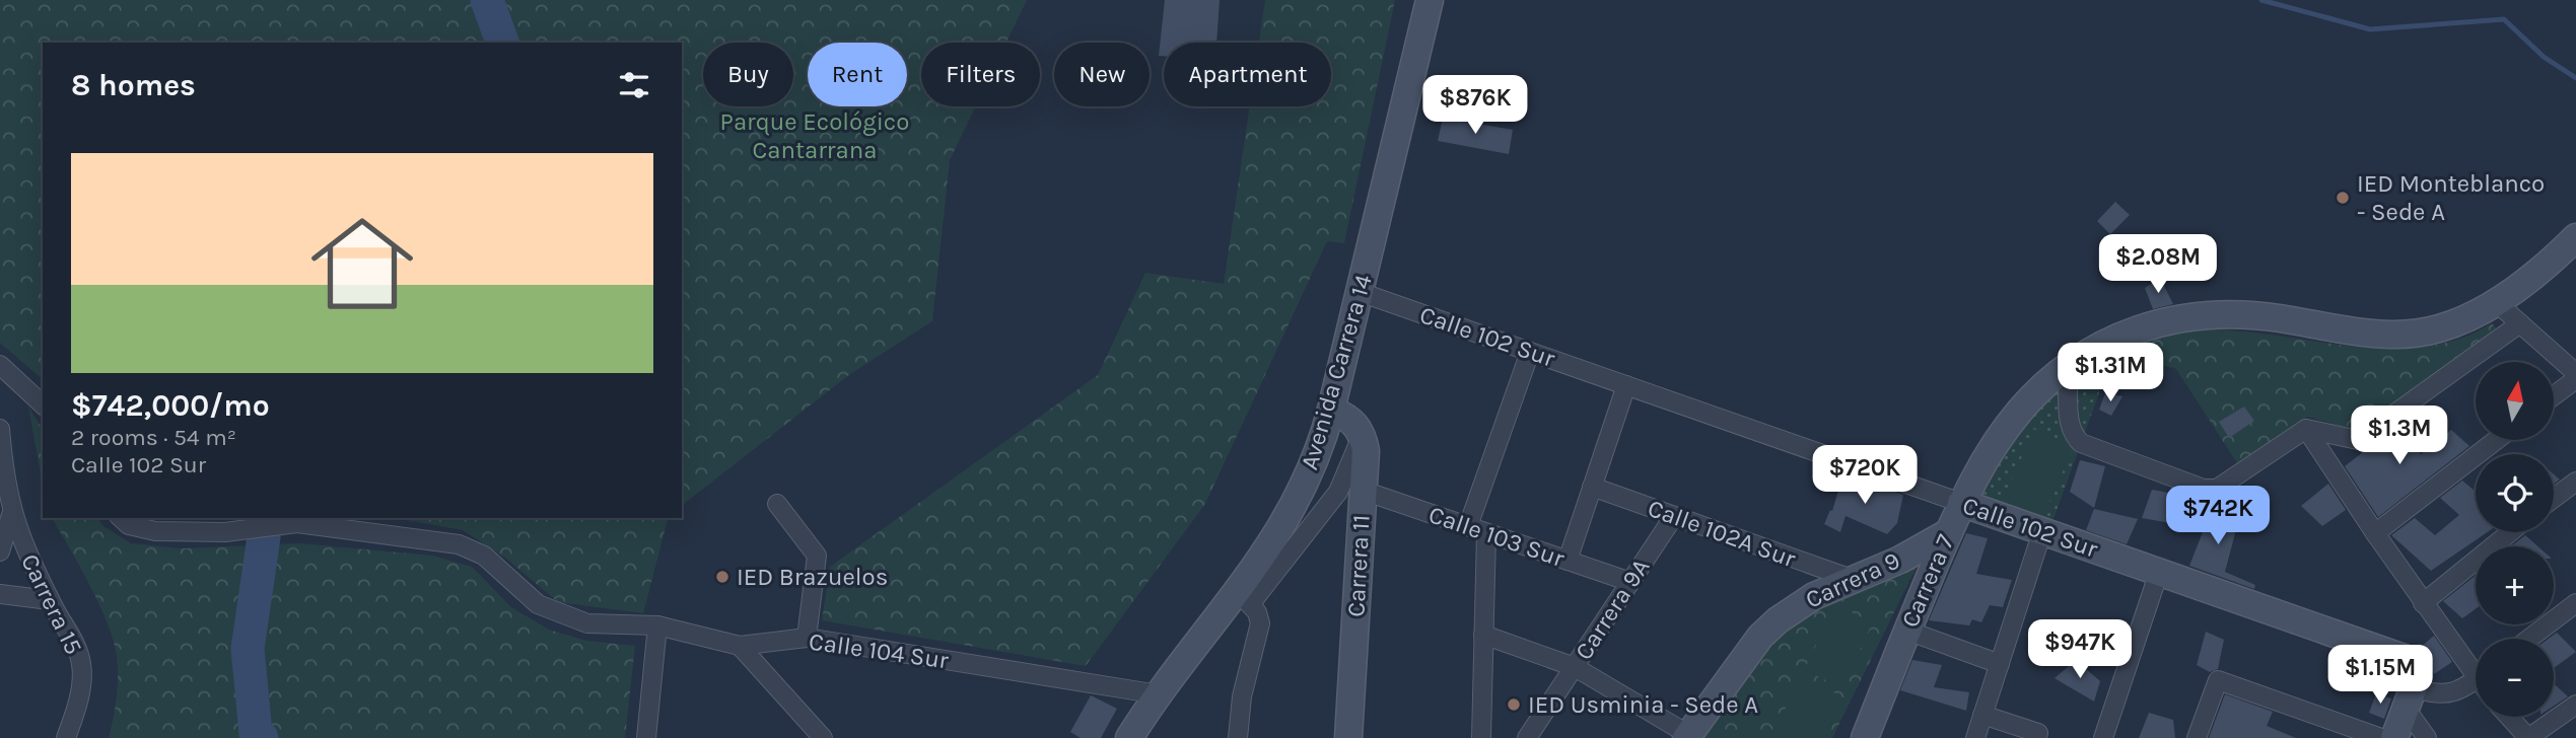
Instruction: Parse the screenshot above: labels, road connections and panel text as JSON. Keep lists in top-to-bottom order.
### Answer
{
  "streets": {
    "street": [
      "Calle 102 Sur",
      "Avenida Carrera 14",
      "Calle 102A Sur",
      "Calle 103 Sur",
      "Carrera 11",
      "Carrera 9",
      "Carrera 7",
      "Carrera 15",
      "Carrera 9A",
      "Calle 104 Sur"
    ]
  },
  "crossings": [
    ["Calle 102 Sur", "Avenida Carrera 14"],
    ["Calle 102 Sur", "Carrera 7"],
    ["Avenida Carrera 14", "Calle 104 Sur"],
    ["Calle 102A Sur", "Carrera 9"],
    ["Calle 102A Sur", "Carrera 9A"],
    ["Calle 103 Sur", "Carrera 11"],
    ["Calle 103 Sur", "Carrera 9A"],
    ["Carrera 9", "Carrera 7"]
  ],
  "parks": ["Parque Ecológico Cantarrana"],
  "places": ["IED Monteblanco - Sede A", "IED Brazuelos", "IED Usminia - Sede A"],
  "north": "top",
  "page": {
    "chip": [
      "Buy",
      "Rent",
      "Filters",
      "New",
      "Apartment"
    ],
    "heading": "8 homes",
    "price": [
      "$876K",
      "$2.08M",
      "$1.31M",
      "$1.3M",
      "$720K",
      "$742K",
      "$947K",
      "$1.15M"
    ],
    "list": [
      {
        "name": "$742,000/mo",
        "note": "2 rooms · 54 m² · Calle 102 Sur"
      }
    ],
    "map_buttons": ["+", "−"]
  }
}
